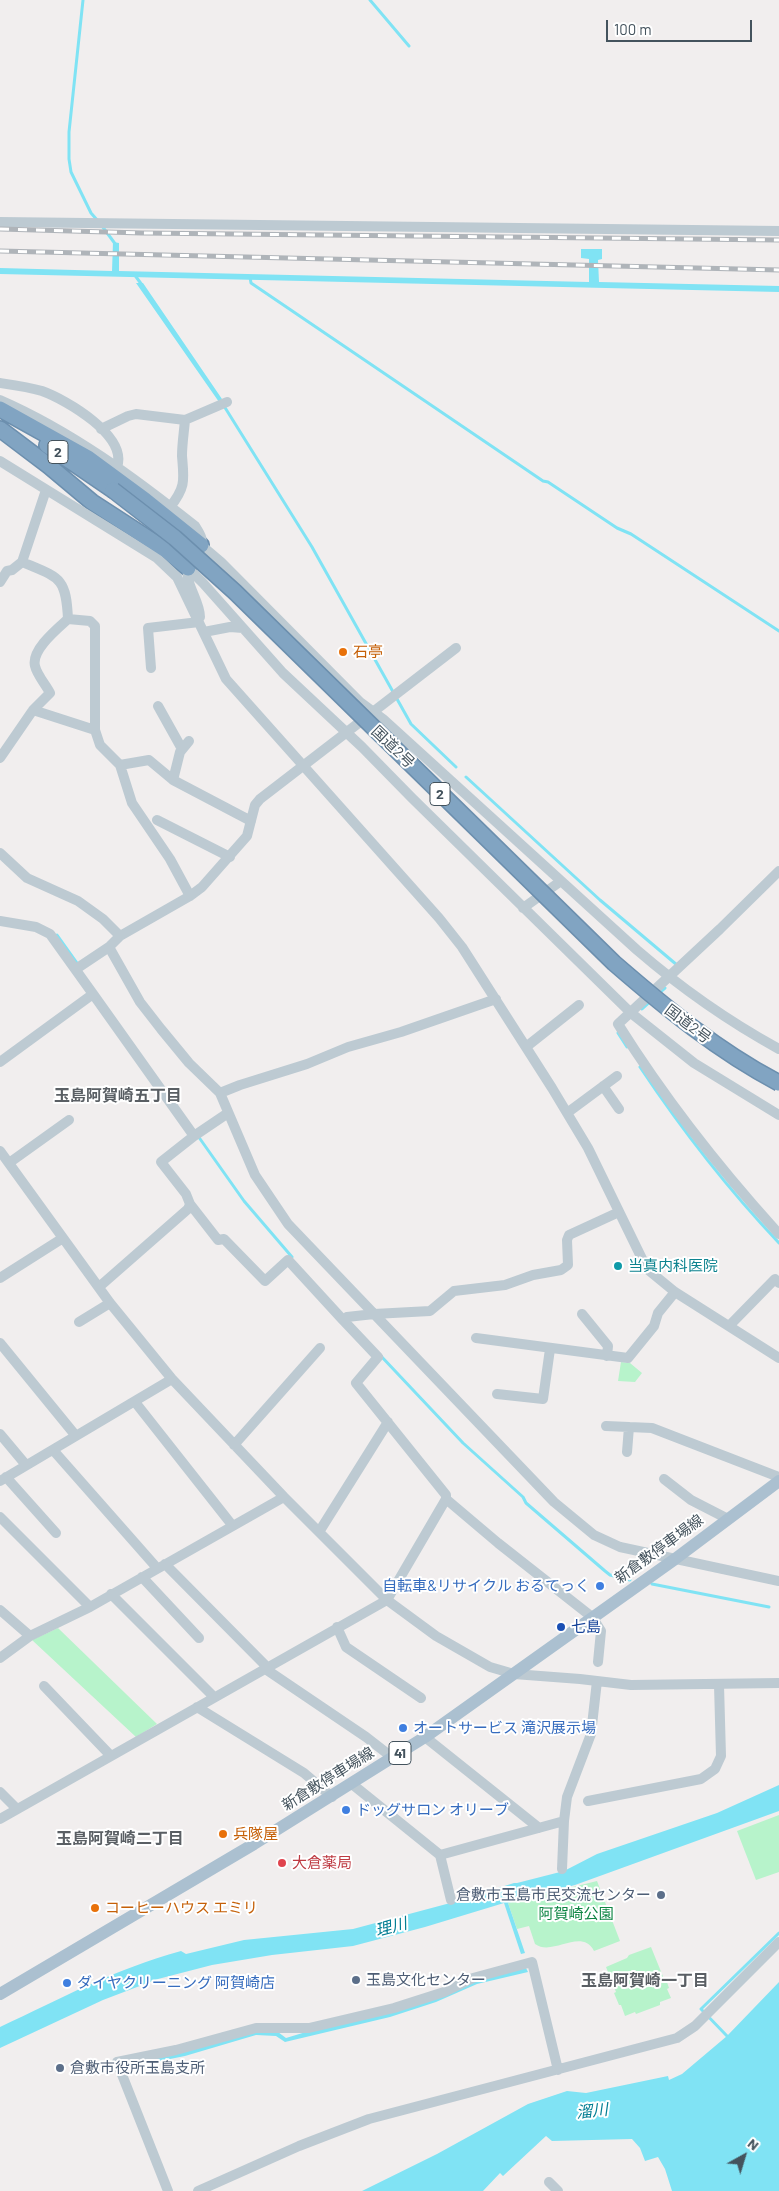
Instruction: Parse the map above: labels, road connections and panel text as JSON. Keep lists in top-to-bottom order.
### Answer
{
  "streets": {
    "highway": ["2", "国道2号"],
    "main road": ["新倉敷停車場線", "41"]
  },
  "districts": ["玉島阿賀崎五丁目", "玉島阿賀崎二丁目", "玉島阿賀崎一丁目"],
  "water": ["理川", "溜川"],
  "parks": ["阿賀崎公園"],
  "places": [
    "石亭",
    "当真内科医院",
    "自転車&リサイクル おるてっく",
    "七島",
    "オートサービス 滝沢展示場",
    "ドッグサロン オリーブ",
    "兵隊屋",
    "大倉薬局",
    "倉敷市玉島市民交流センター",
    "コーヒーハウス エミリ",
    "玉島文化センター",
    "ダイヤクリーニング 阿賀崎店",
    "倉敷市役所玉島支所"
  ],
  "scale_bar": "100 m",
  "north": "top right"
}
